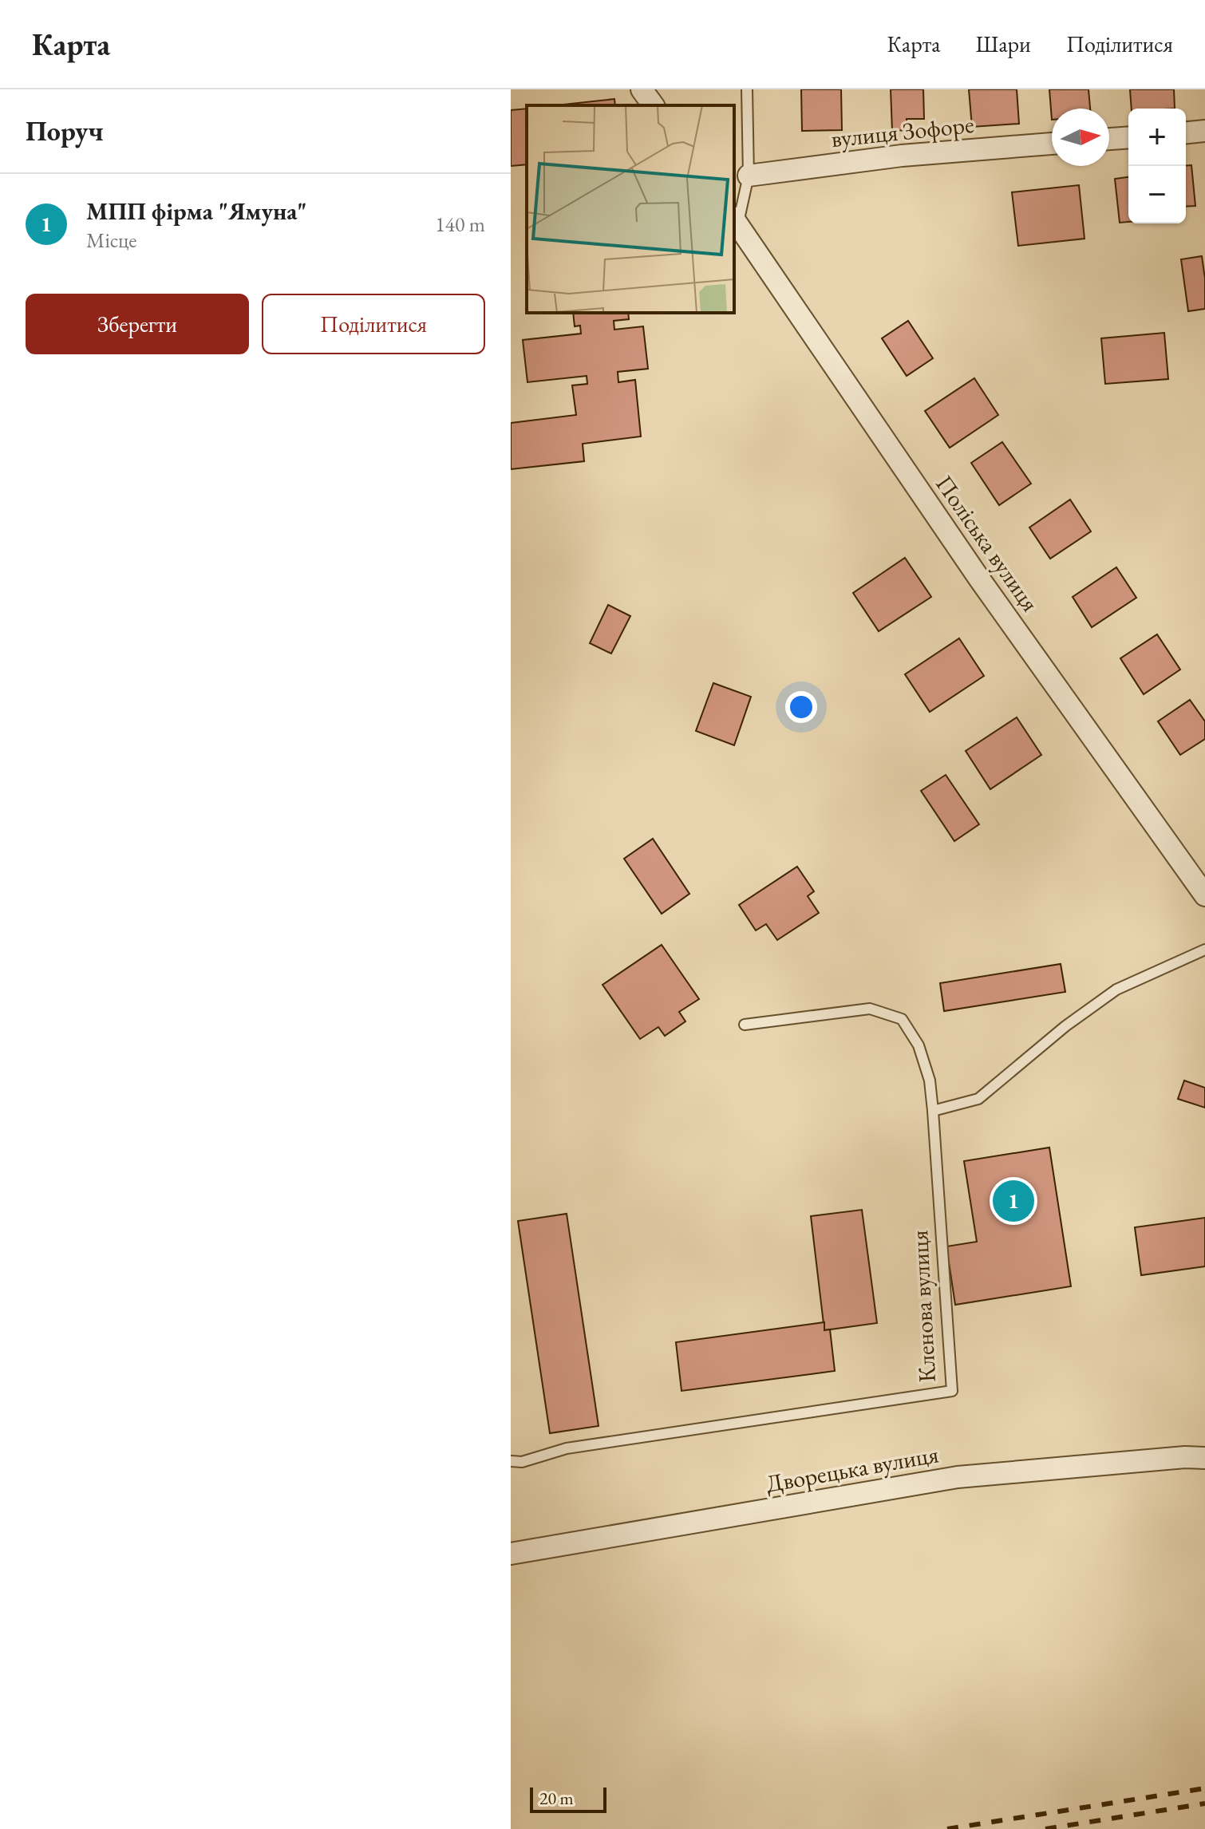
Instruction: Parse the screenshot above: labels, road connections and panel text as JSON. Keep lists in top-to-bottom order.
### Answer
{
  "streets": {
    "street": ["вулиця Зофоре", "Поліська вулиця", "Дворецька вулиця"],
    "lane": ["Кленова вулиця"]
  },
  "scale_bar": "20 m",
  "north": "right",
  "page": {
    "header": "Карта",
    "nav": ["Карта", "Шари", "Поділитися"],
    "heading": "Поруч",
    "map_buttons": ["+", "−"],
    "list": [
      {
        "mark": "1",
        "name": "МПП фірма \"Ямуна\"",
        "note": "Місце",
        "value": "140 m"
      }
    ],
    "buttons": ["Зберегти", "Поділитися"],
    "pins": "1",
    "scale": "20 m"
  }
}
